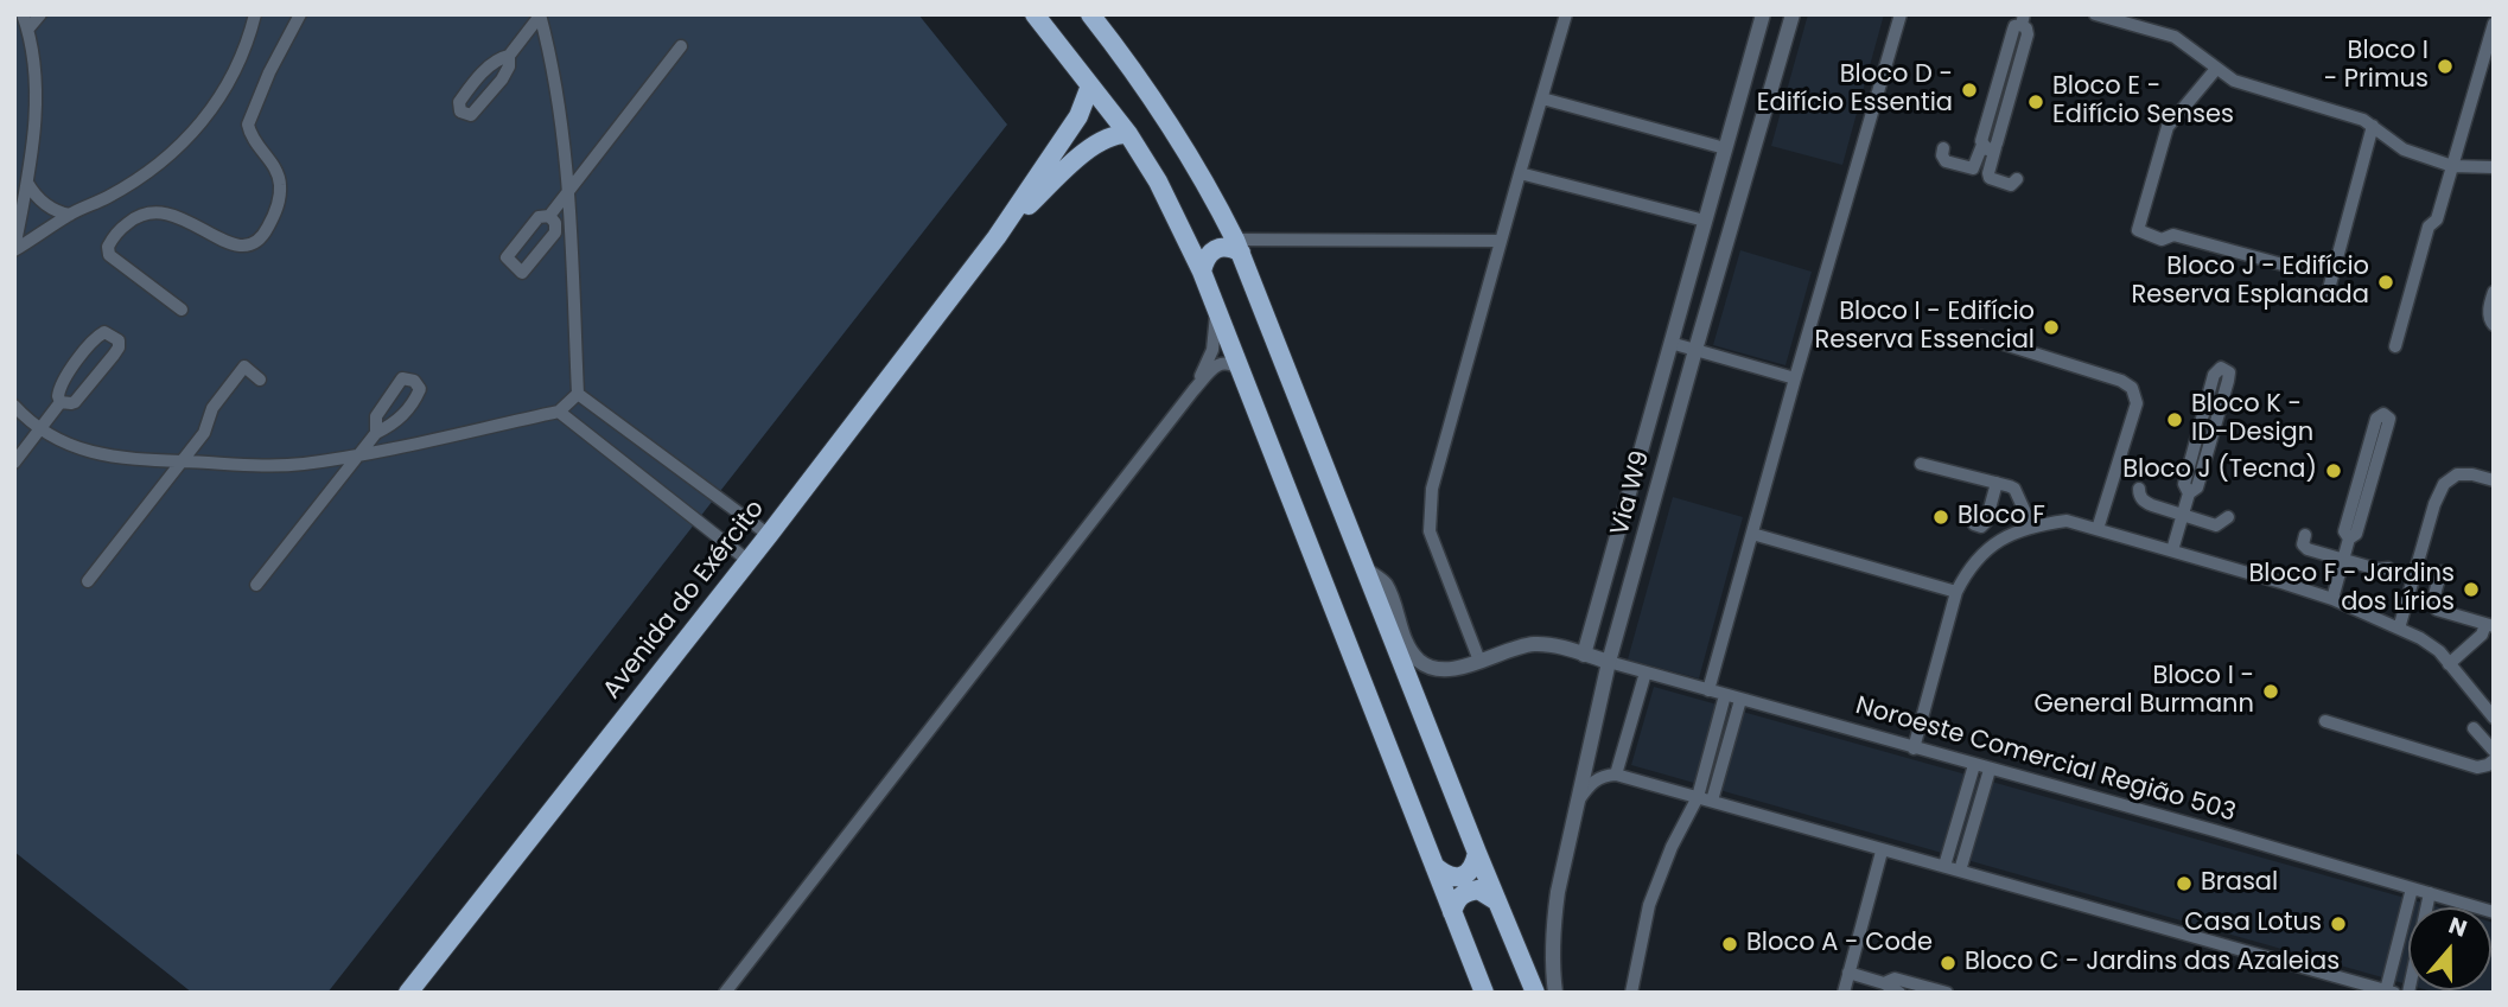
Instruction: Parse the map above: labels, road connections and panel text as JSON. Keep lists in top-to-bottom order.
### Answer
{
  "streets": {
    "main road": ["Avenida do Exército"],
    "street": ["Via W9", "Noroeste Comercial Região 503"]
  },
  "crossings": [
    ["Via W9", "Noroeste Comercial Região 503"]
  ],
  "places": [
    "Bloco I - Primus",
    "Bloco D - Edifício Essentia",
    "Bloco E - Edifício Senses",
    "Bloco J - Edifício Reserva Esplanada",
    "Bloco I - Edifício Reserva Essencial",
    "Bloco K - ID-Design",
    "Bloco J (Tecna)",
    "Bloco F",
    "Bloco F - Jardins dos Lírios",
    "Bloco I - General Burmann",
    "Brasal",
    "Casa Lotus",
    "Bloco A - Code",
    "Bloco C - Jardins das Azaleias"
  ],
  "north": "top"
}
